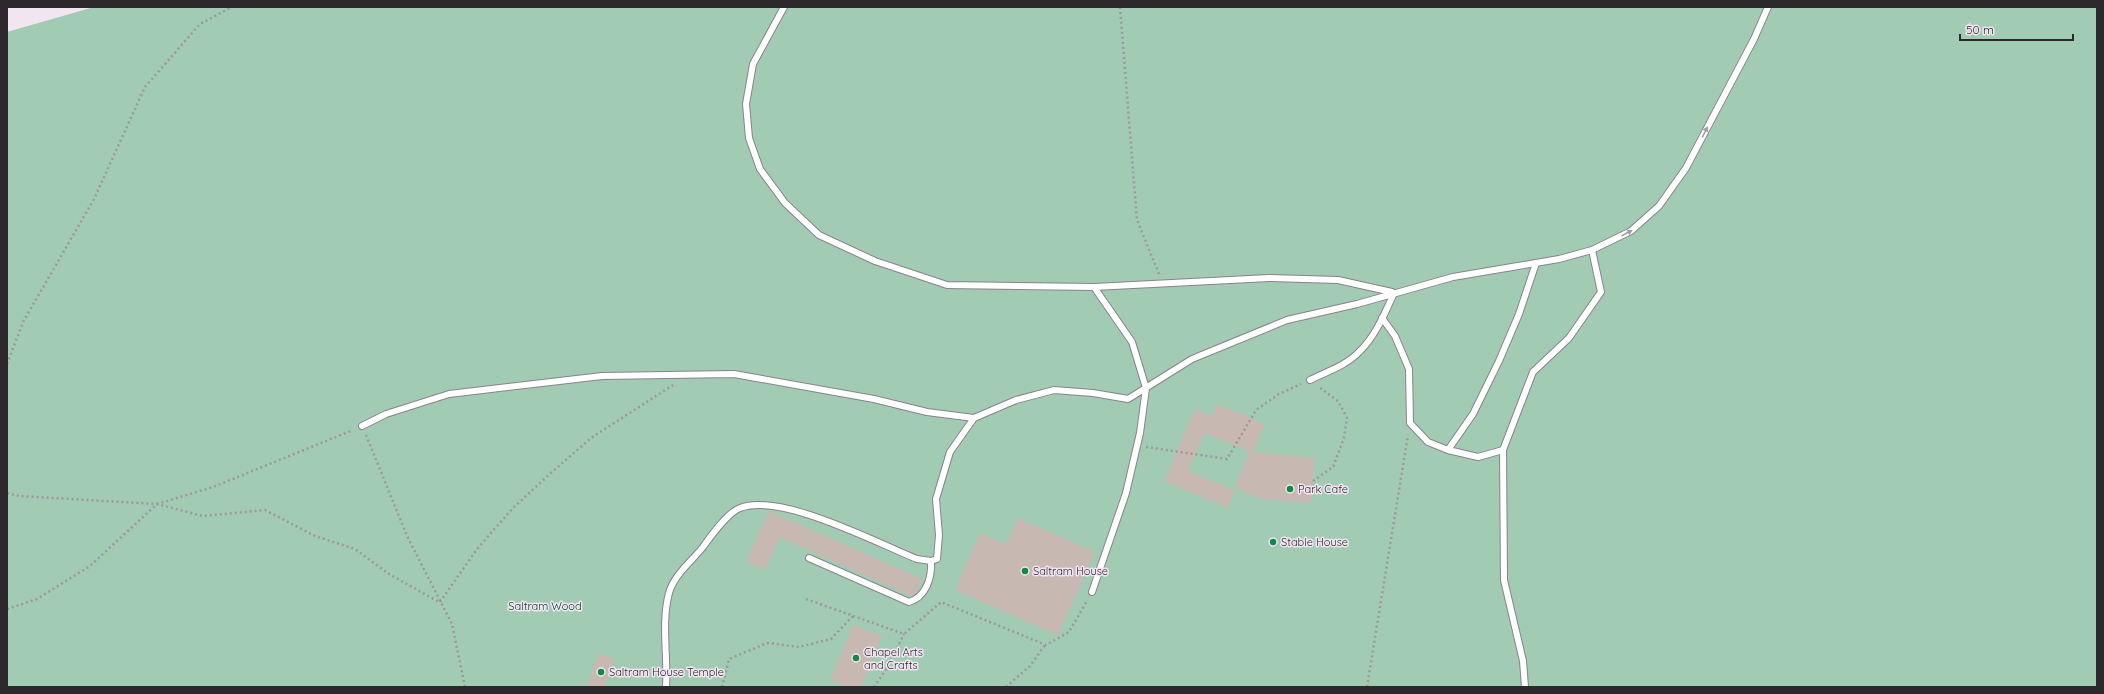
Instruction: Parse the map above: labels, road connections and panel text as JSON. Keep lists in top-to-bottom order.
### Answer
{
  "parks": ["Saltram Wood"],
  "places": [
    "Park Cafe",
    "Stable House",
    "Saltram House",
    "Chapel Arts and Crafts",
    "Saltram House Temple"
  ],
  "scale_bar": "50 m"
}
